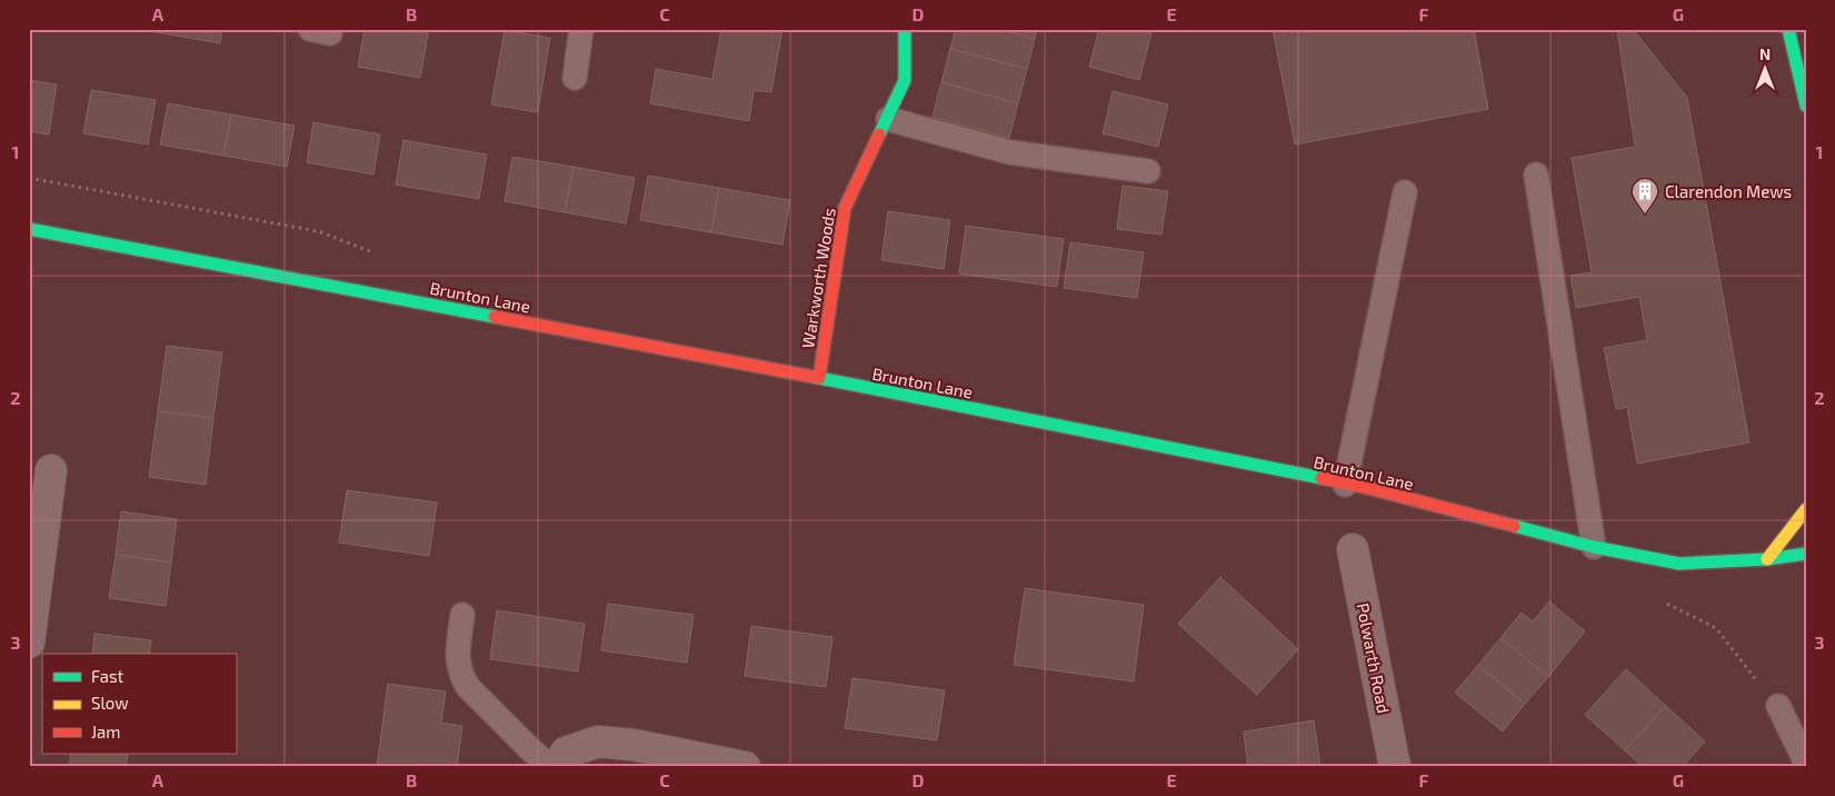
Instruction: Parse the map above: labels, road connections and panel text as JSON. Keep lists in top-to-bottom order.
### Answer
{
  "streets": {
    "street": ["Warkworth Woods", "Brunton Lane", "Polwarth Road"]
  },
  "crossings": [
    ["Warkworth Woods", "Brunton Lane"]
  ],
  "places": {
    "building": ["Clarendon Mews"]
  },
  "legend": ["Fast", "Slow", "Jam"],
  "north": "top",
  "grid": {
    "columns": [
      "A",
      "B",
      "C",
      "D",
      "E",
      "F",
      "G"
    ],
    "rows": ["1", "2", "3"]
  }
}
